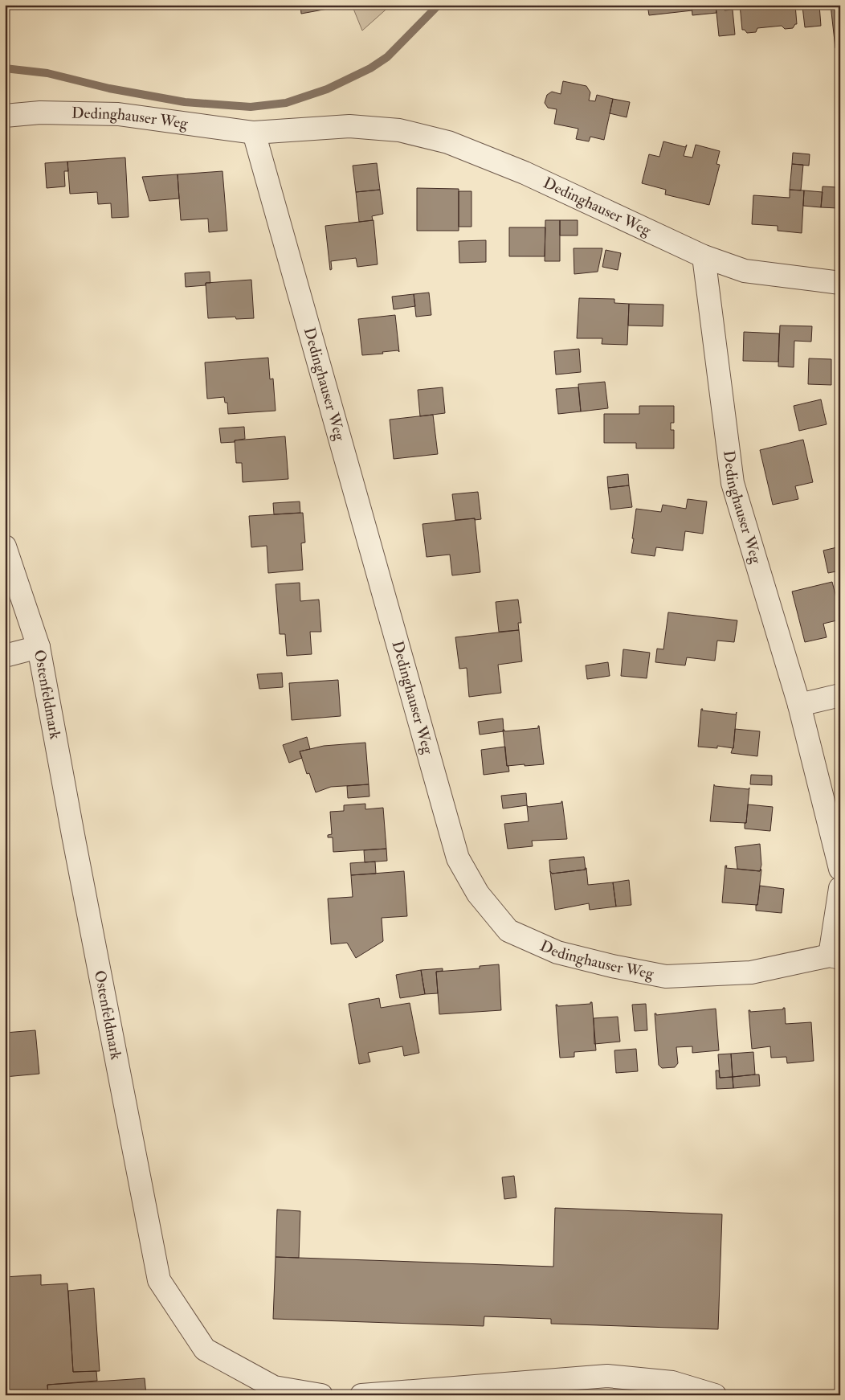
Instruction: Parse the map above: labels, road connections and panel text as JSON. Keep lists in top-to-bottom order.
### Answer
{
  "streets": {
    "street": ["Dedinghauser Weg", "Ostenfeldmark"]
  }
}
